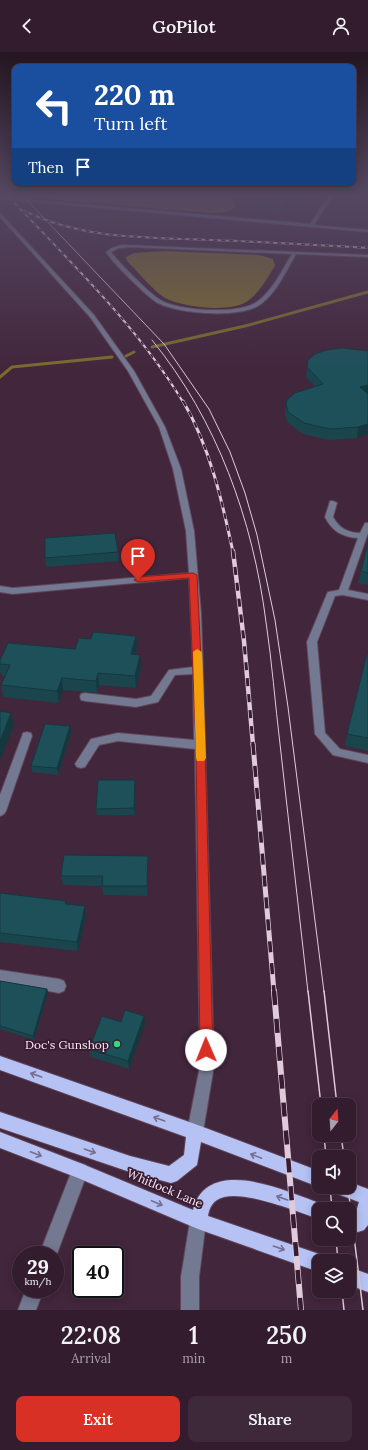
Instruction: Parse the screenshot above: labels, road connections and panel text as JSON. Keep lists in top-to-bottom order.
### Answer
{
  "streets": {
    "main road": ["Whitlock Lane"]
  },
  "places": ["Doc's Gunshop"],
  "north": "top",
  "page": {
    "header": "GoPilot",
    "turn": ["220 m", "Turn left"],
    "then": "Then",
    "speed": "29 km/h",
    "limit": "40",
    "eta": [
      "22:08",
      "Arrival",
      "1",
      "min",
      "250",
      "m"
    ],
    "buttons": ["Exit", "Share"]
  }
}
